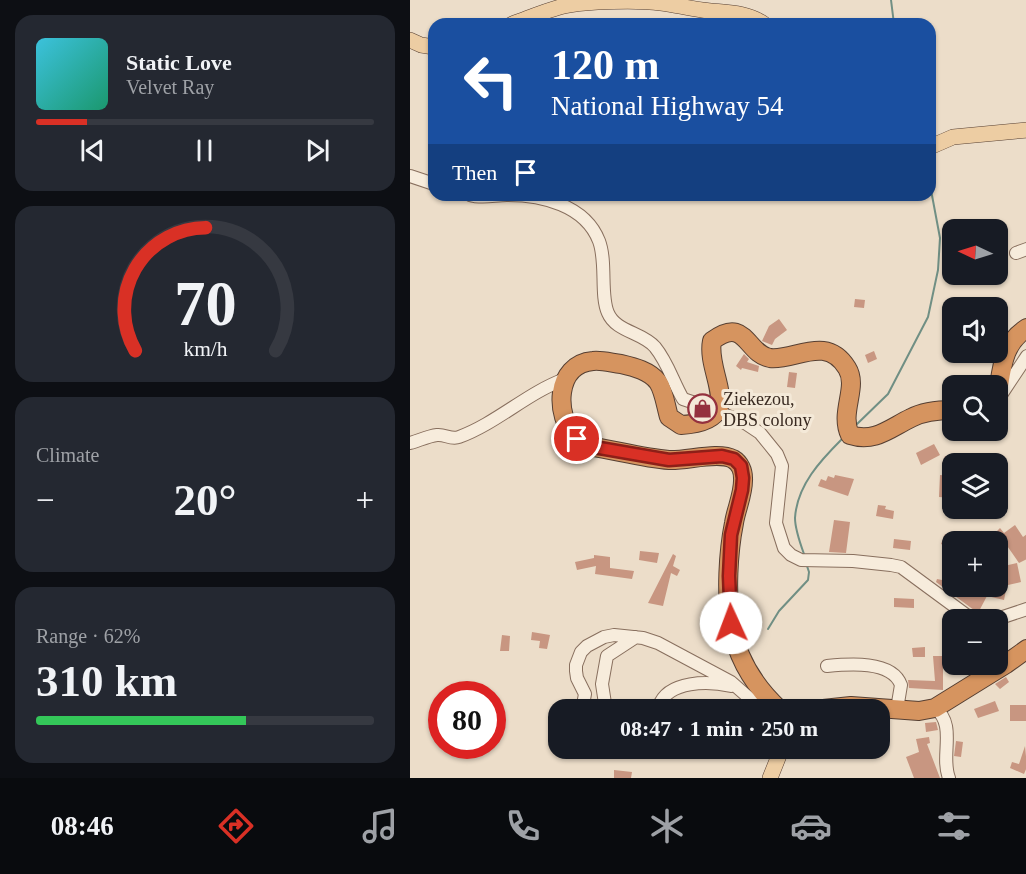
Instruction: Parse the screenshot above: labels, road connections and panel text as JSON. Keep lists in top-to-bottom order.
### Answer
{
  "places": {
    "shop": ["Ziekezou, DBS colony"]
  },
  "north": "left",
  "page": {
    "turn": ["120 m", "National Highway 54"],
    "song": ["Static Love", "Velvet Ray"],
    "then": "Then",
    "map_buttons": ["+", "−"],
    "tile": [
      "Climate",
      ["Range · 62%", "310 km"]
    ],
    "heat": ["−", "20°", "+"],
    "limit": "80",
    "trip": "08:47 · 1 min · 250 m",
    "tabs": "08:46",
    "gauge": ["70", "km/h"]
  }
}
